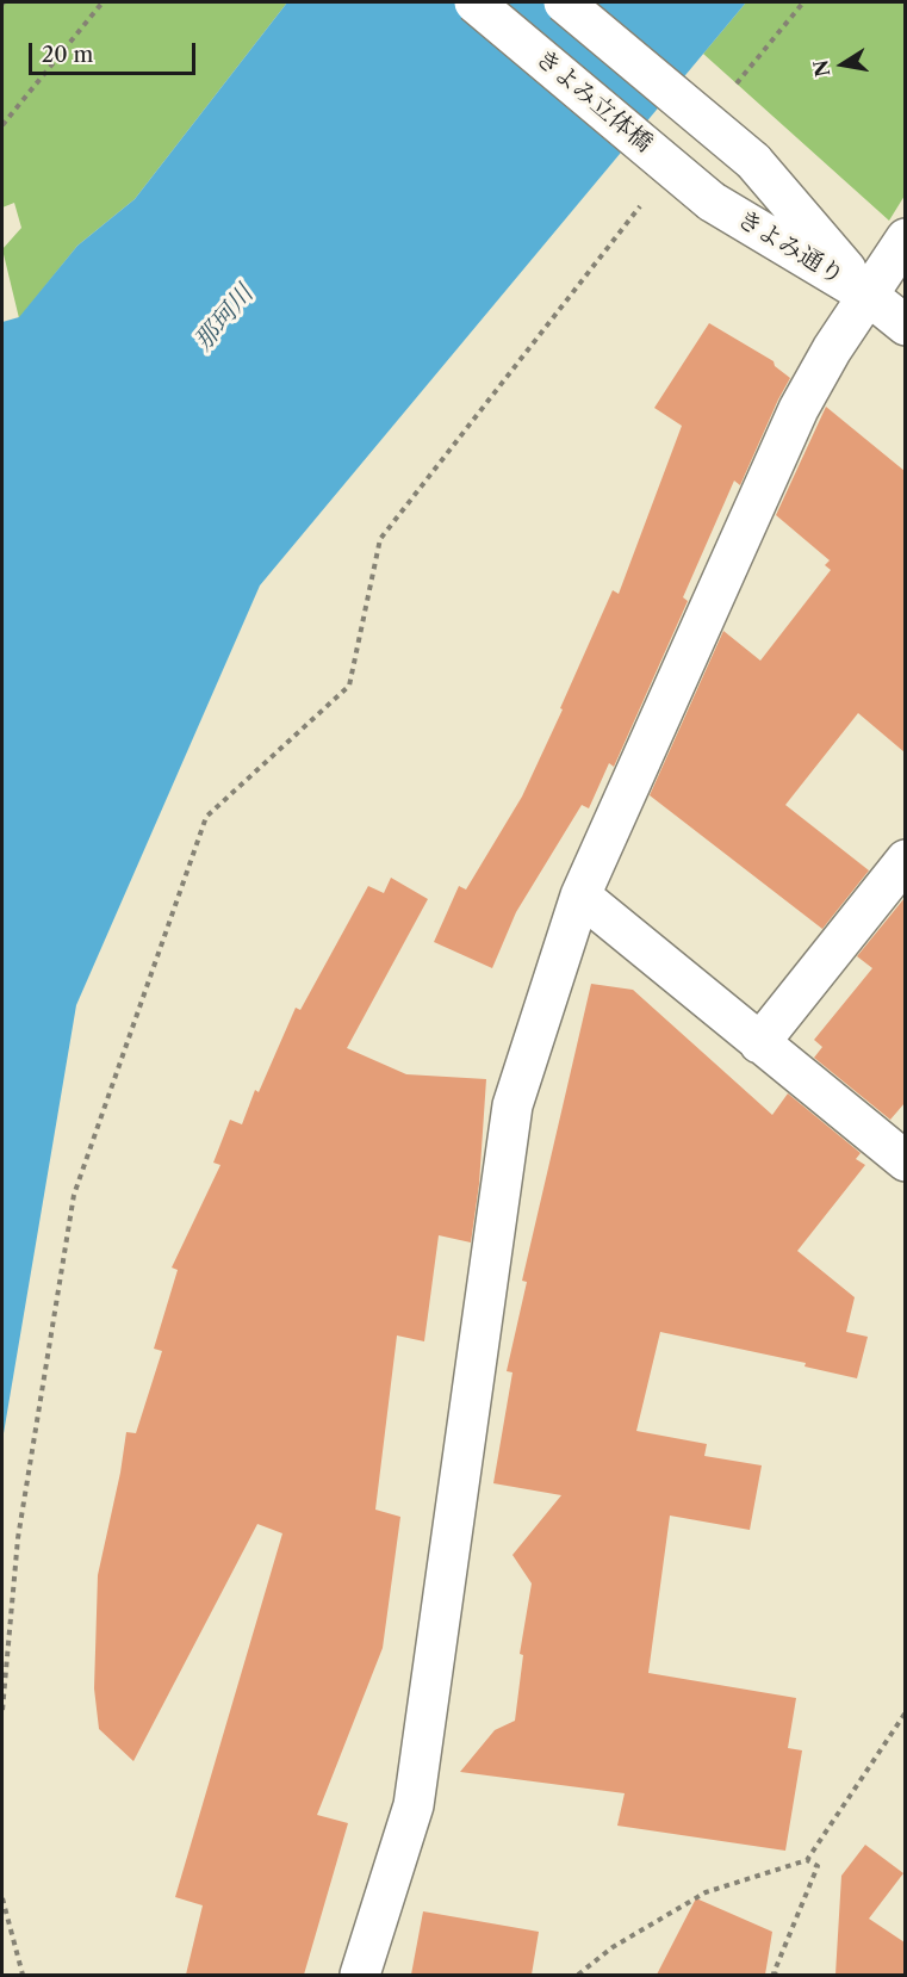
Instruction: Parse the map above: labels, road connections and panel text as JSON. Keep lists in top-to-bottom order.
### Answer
{
  "streets": {
    "street": ["きよみ立体橋", "きよみ通り"]
  },
  "crossings": [
    ["きよみ立体橋", "きよみ通り"]
  ],
  "water": ["那珂川"],
  "scale_bar": "20 m",
  "north": "left"
}
